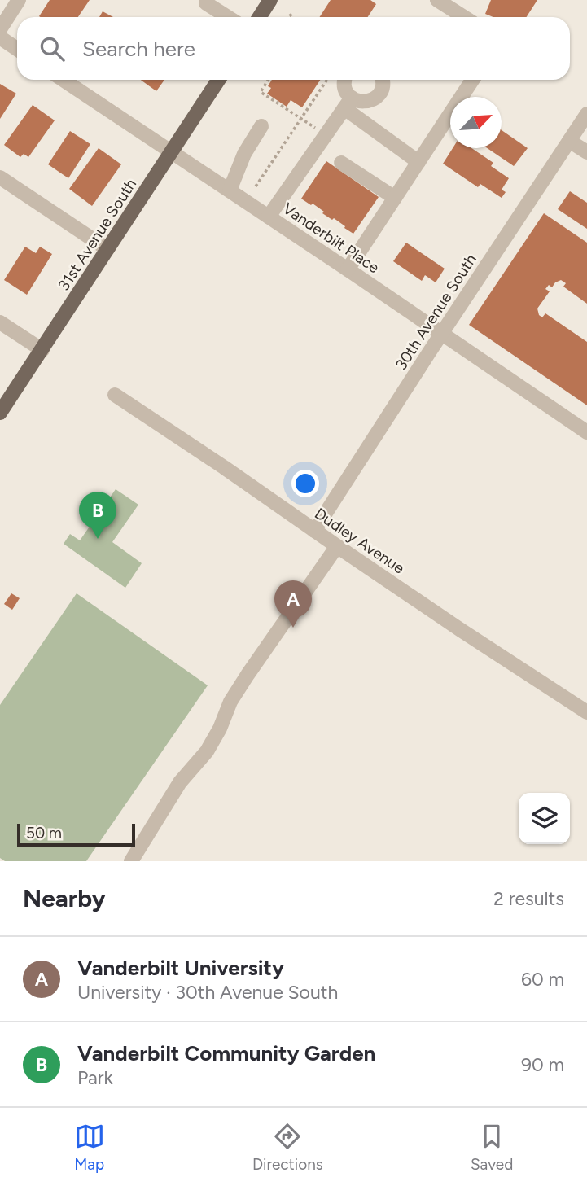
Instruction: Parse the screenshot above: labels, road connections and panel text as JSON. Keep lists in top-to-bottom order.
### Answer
{
  "streets": {
    "main road": ["31st Avenue South"],
    "street": ["Vanderbilt Place", "30th Avenue South", "Dudley Avenue"]
  },
  "crossings": [
    ["31st Avenue South", "Vanderbilt Place"],
    ["Vanderbilt Place", "30th Avenue South"],
    ["30th Avenue South", "Dudley Avenue"]
  ],
  "scale_bar": "50 m",
  "north": "top right",
  "page": {
    "search": "Search here",
    "pins": ["B", "A"],
    "scale": "50 m",
    "heading": ["Nearby", "2 results"],
    "list": [
      {
        "mark": "A",
        "name": "Vanderbilt University",
        "note": "University · 30th Avenue South",
        "value": "60 m"
      },
      {
        "mark": "B",
        "name": "Vanderbilt Community Garden",
        "note": "Park",
        "value": "90 m"
      }
    ],
    "nav": ["Map", "Directions", "Saved"]
  }
}
